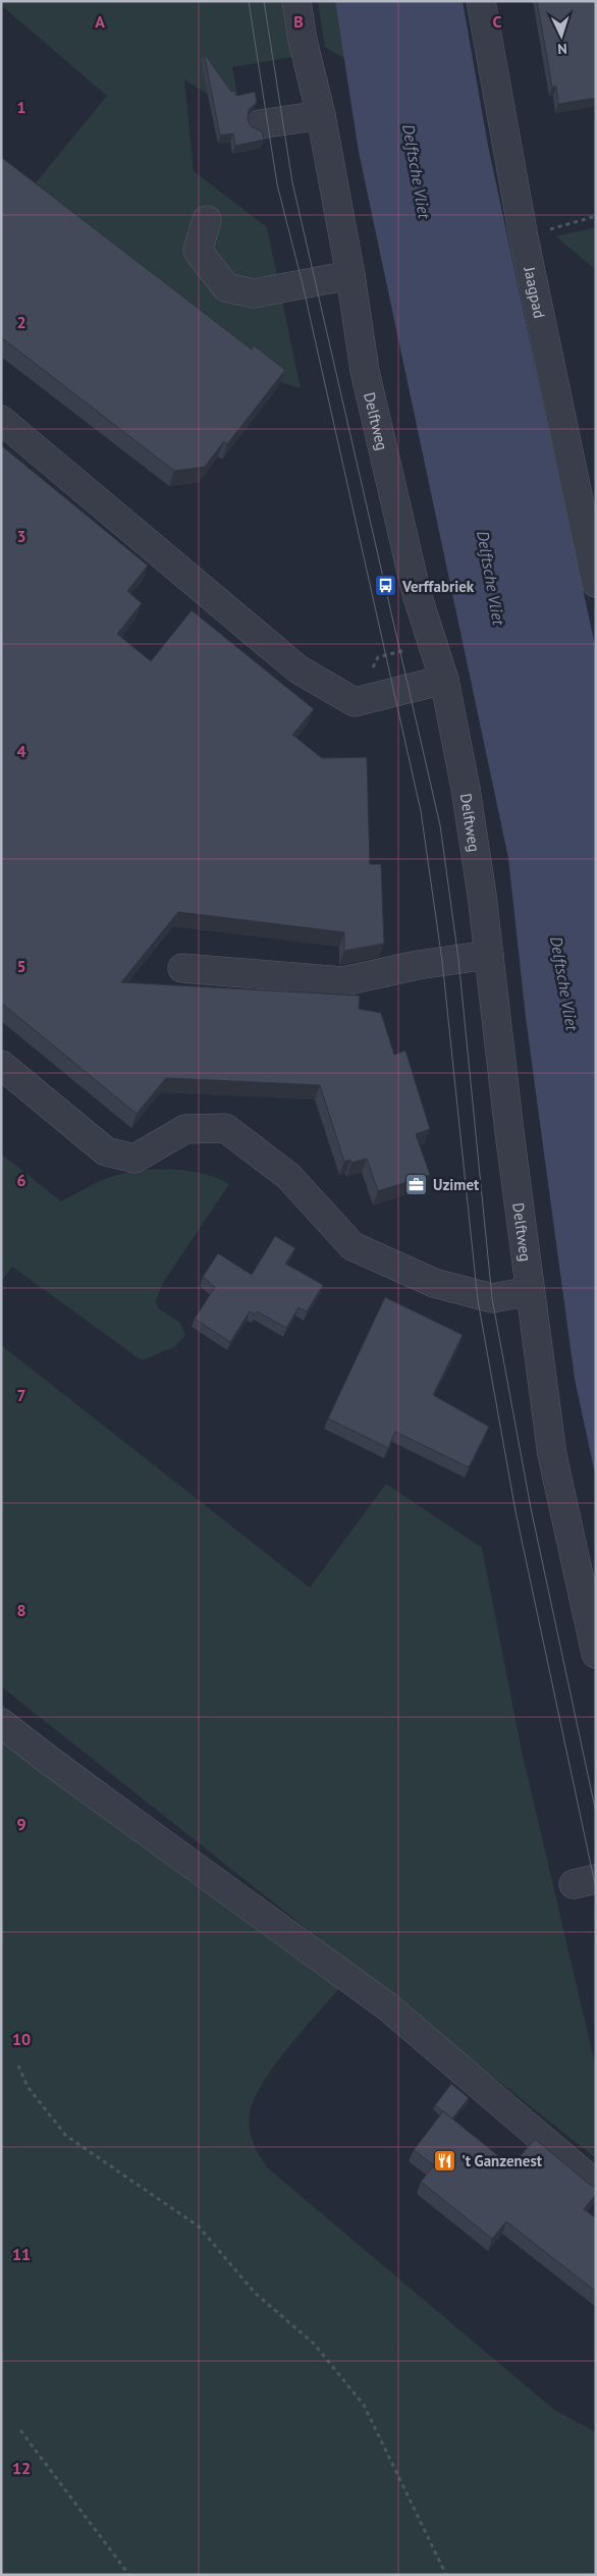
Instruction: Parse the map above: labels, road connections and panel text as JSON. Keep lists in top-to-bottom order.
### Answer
{
  "streets": {
    "street": ["Jaagpad", "Delftweg"]
  },
  "water": ["Delftsche Vliet"],
  "places": {
    "bus stop": ["Verffabriek"],
    "office": ["Uzimet"],
    "restaurant": ["'t Ganzenest"]
  },
  "north": "bottom",
  "grid": {
    "columns": ["A", "B", "C"],
    "rows": [
      "1",
      "2",
      "3",
      "4",
      "5",
      "6",
      "7",
      "8",
      "9",
      "10",
      "11",
      "12"
    ]
  }
}
